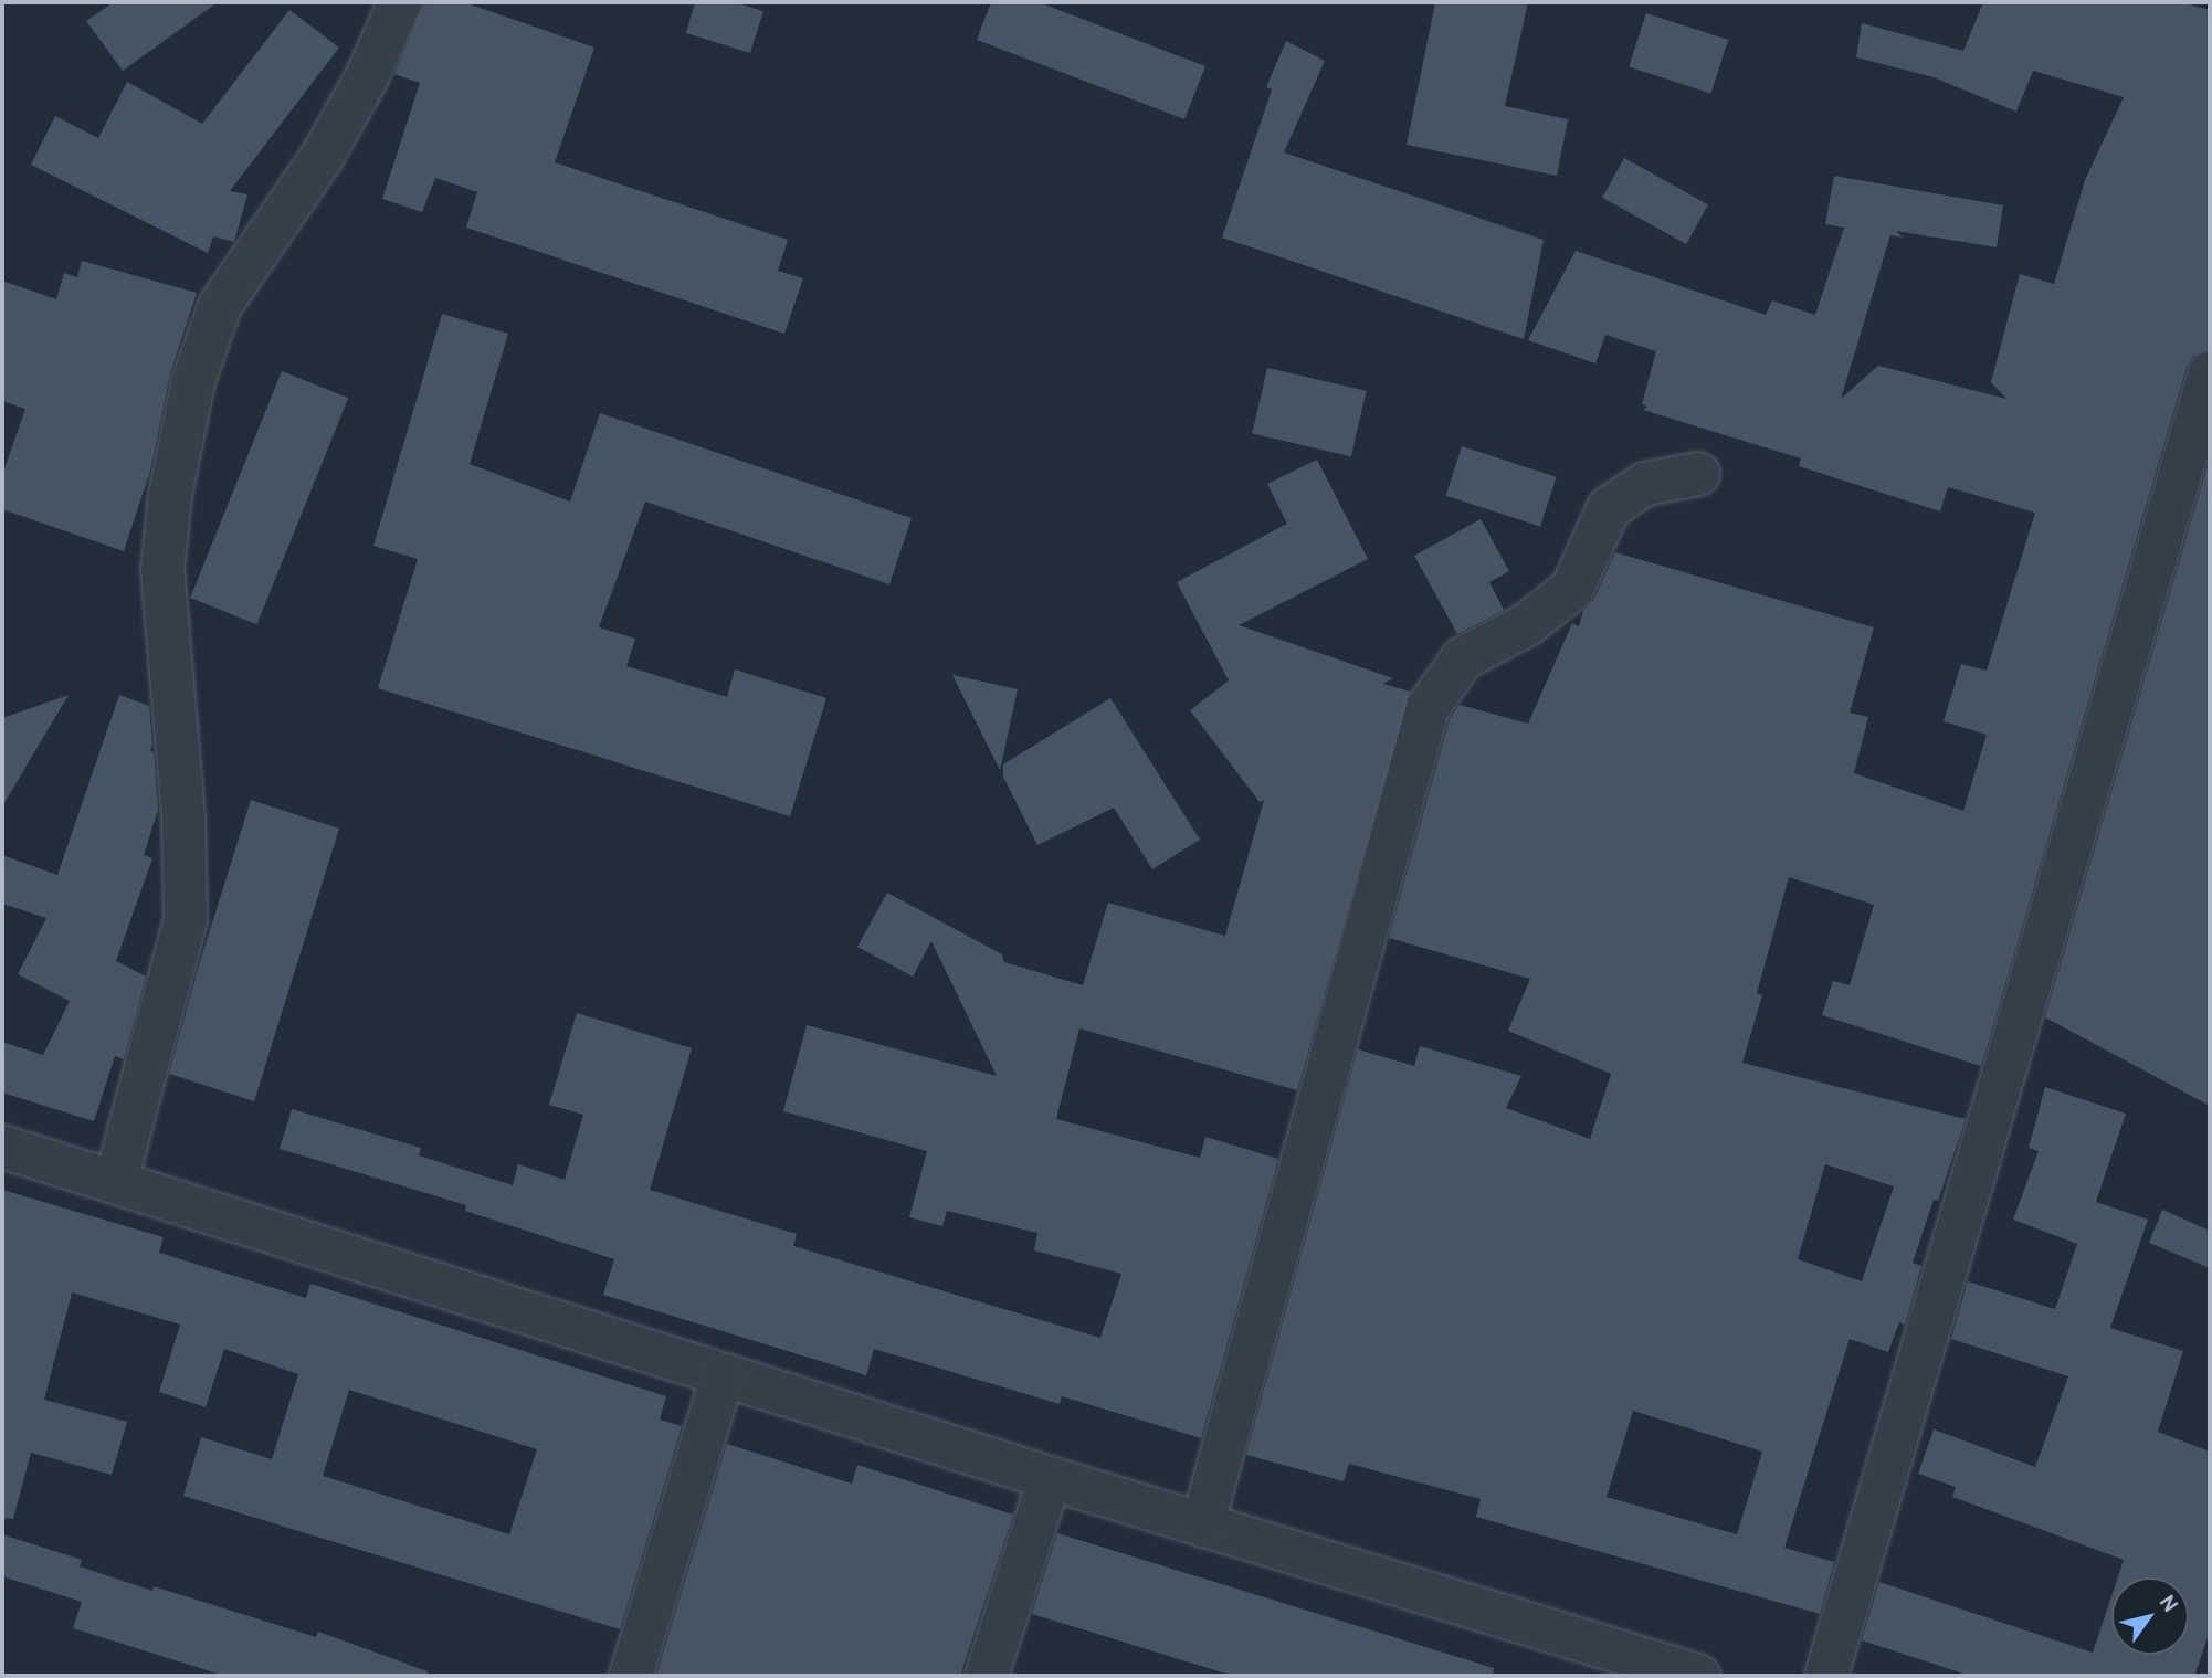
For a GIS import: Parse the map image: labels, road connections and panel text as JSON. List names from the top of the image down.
{
  "north": "top right"
}
